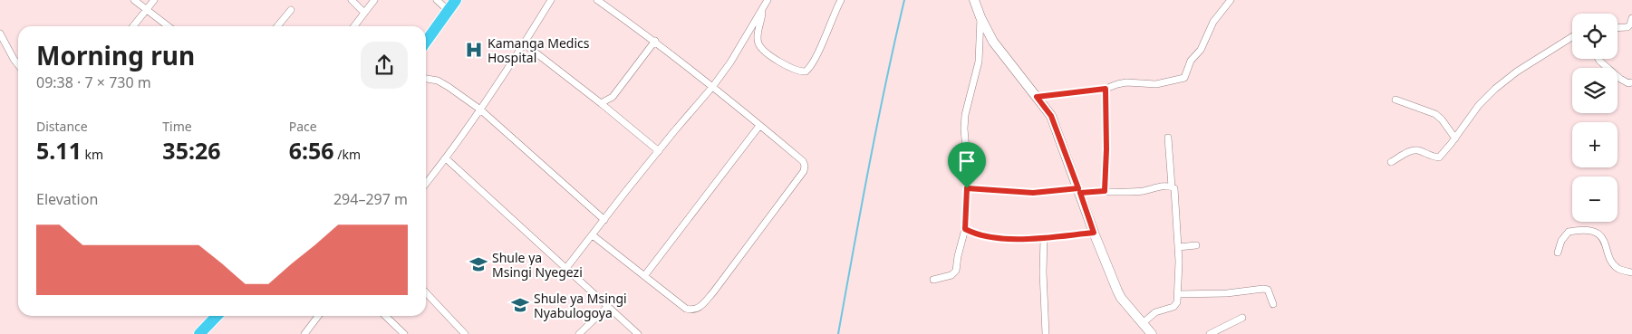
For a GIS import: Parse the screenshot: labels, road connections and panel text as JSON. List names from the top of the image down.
{
  "places": {
    "hospital": ["Kamanga Medics Hospital"],
    "school or university": ["Shule ya Msingi Nyegezi", "Shule ya Msingi Nyabulogoya"]
  },
  "page": {
    "map_buttons": ["+", "−"],
    "heading": ["Morning run", "09:38 · 7 × 730 m"],
    "stats": [
      ["Distance", "5.11 km"],
      ["Time", "35:26"],
      ["Pace", "6:56 /km"]
    ],
    "chart": ["Elevation", "294–297 m"]
  }
}
